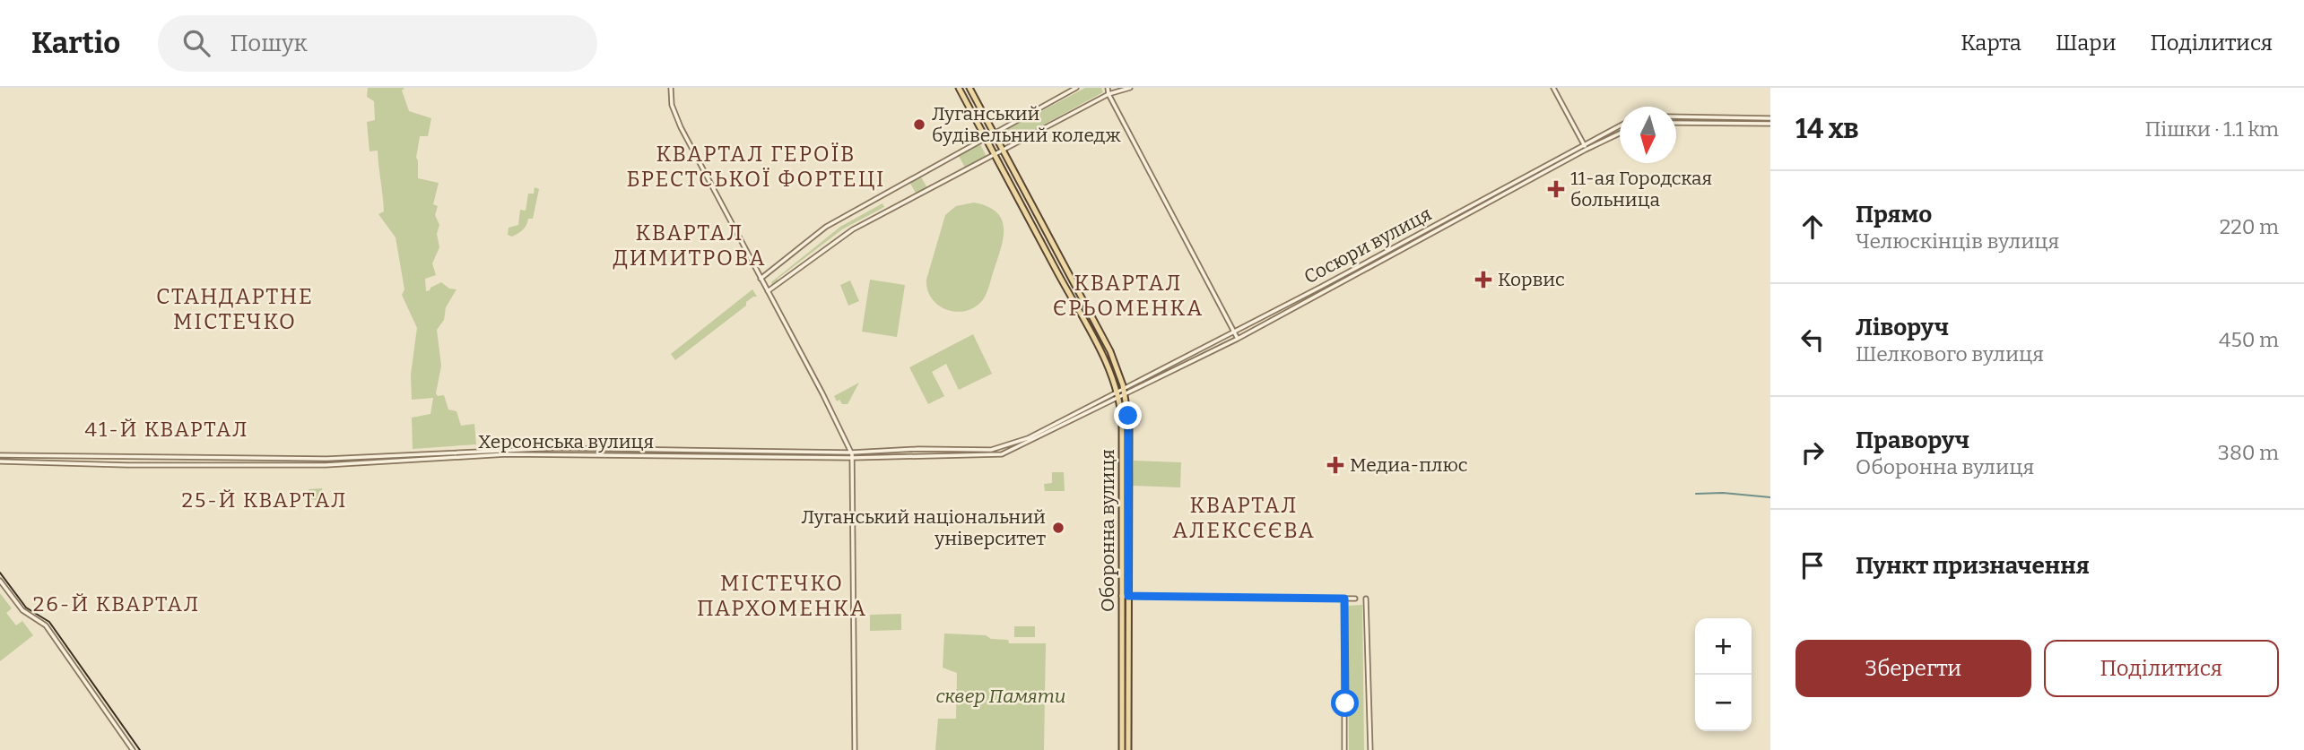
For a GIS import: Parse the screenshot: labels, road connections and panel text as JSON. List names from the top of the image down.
{
  "streets": {
    "main road": ["Оборонна вулиця"],
    "street": ["Сосюри вулиця", "Херсонська вулиця"]
  },
  "crossings": [
    ["Сосюри вулиця", "Херсонська вулиця"],
    ["Сосюри вулиця", "Оборонна вулиця"],
    ["Херсонська вулиця", "Оборонна вулиця"]
  ],
  "districts": [
    "КВАРТАЛ ГЕРОЇВ БРЕСТСЬКОЇ ФОРТЕЦІ",
    "КВАРТАЛ ДИМИТРОВА",
    "КВАРТАЛ ЄРЬОМЕНКА",
    "СТАНДАРТНЕ МІСТЕЧКО",
    "41-Й КВАРТАЛ",
    "25-Й КВАРТАЛ",
    "КВАРТАЛ АЛЕКСЄЄВА",
    "МІСТЕЧКО ПАРХОМЕНКА",
    "26-Й КВАРТАЛ"
  ],
  "parks": ["сквер Памяти"],
  "places": {
    "other": ["Луганський будівельний коледж", "Луганський національний університет"],
    "health": ["11-ая Городская больница", "Корвис", "Медиа-плюс"]
  },
  "north": "bottom",
  "page": {
    "header": "Kartio",
    "search": "Пошук",
    "nav": ["Карта", "Шари", "Поділитися"],
    "heading": ["14 хв", "Пішки · 1.1 km"],
    "list": [
      ["Прямо", "Челюскінців вулиця", "220 m"],
      ["Ліворуч", "Шелкового вулиця", "450 m"],
      ["Праворуч", "Оборонна вулиця", "380 m"],
      "Пункт призначення"
    ],
    "map_buttons": ["+", "−"],
    "buttons": ["Зберегти", "Поділитися"]
  }
}
